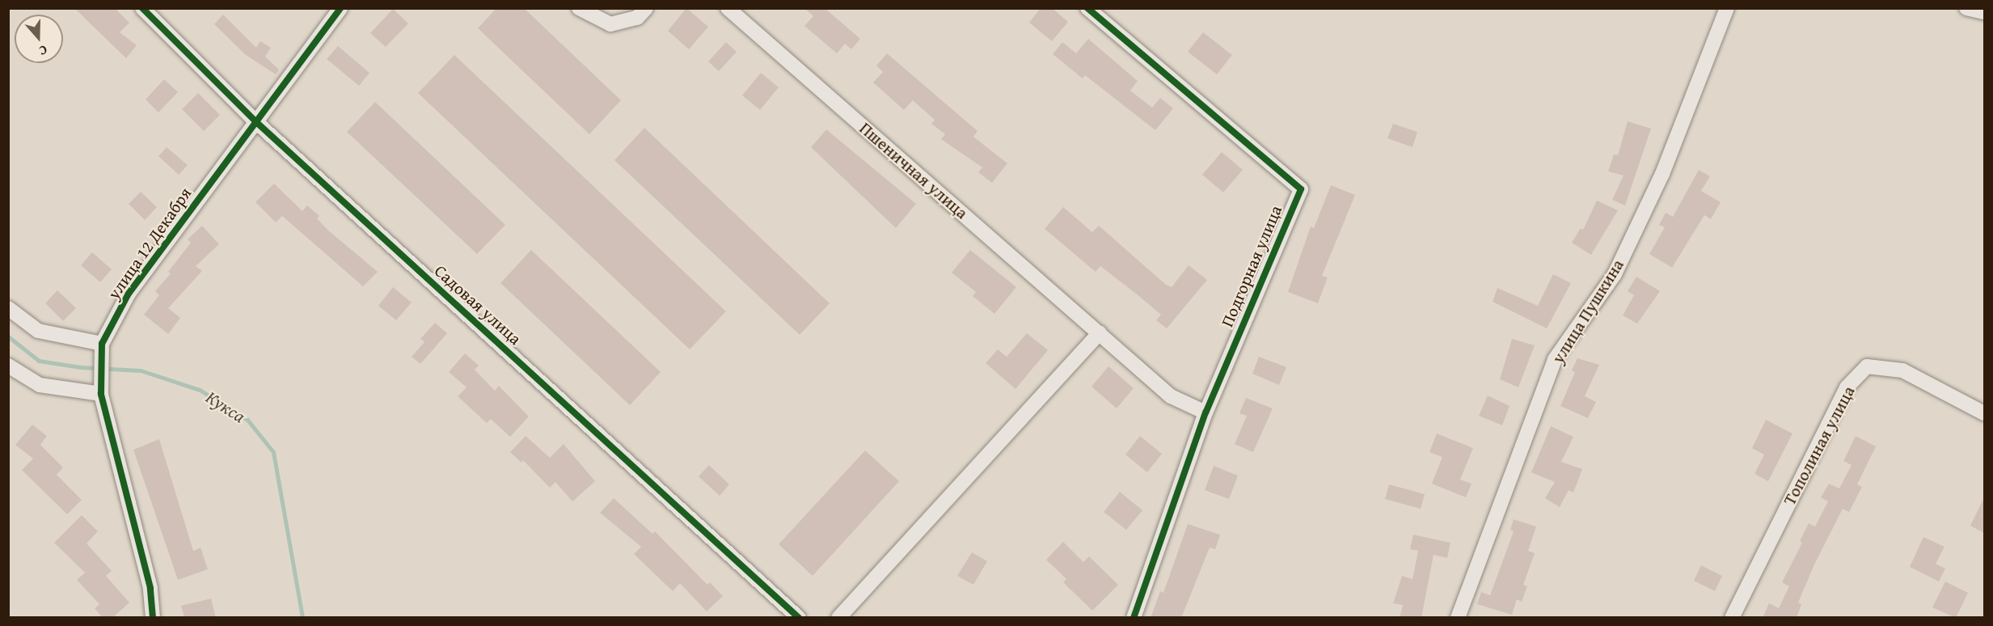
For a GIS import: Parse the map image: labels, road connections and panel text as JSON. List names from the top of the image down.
{
  "streets": {
    "street": [
      "Пшеничная улица",
      "улица 12 Декабря",
      "Подгорная улица",
      "Садовая улица",
      "улица Пушкина",
      "Тополиная улица"
    ]
  },
  "crossings": [
    ["Пшеничная улица", "Подгорная улица"],
    ["улица 12 Декабря", "Садовая улица"]
  ],
  "water": ["Кукса"],
  "north": "bottom"
}
